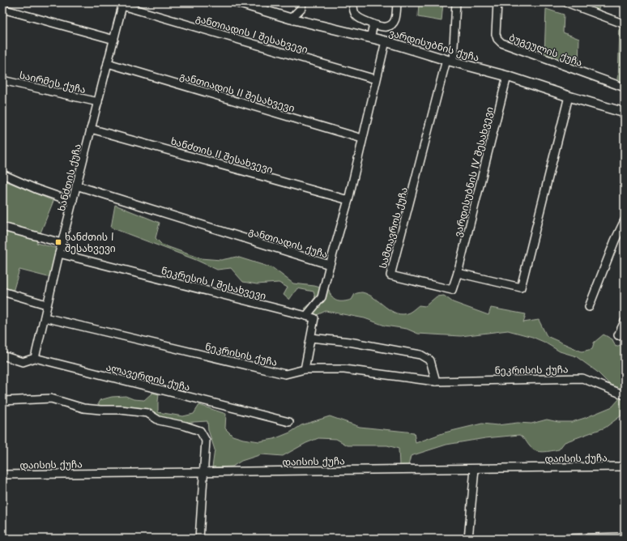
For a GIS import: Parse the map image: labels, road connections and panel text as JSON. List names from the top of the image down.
{
  "streets": {
    "street": [
      "განთიადის I შესახვევი",
      "ვარდისუბნის ქუჩა",
      "ბუგეულის ქუჩა",
      "საირმეს ქუჩა",
      "განთიადის II შესახვევი",
      "ხანძთის II შესახვევი",
      "ვარდისუბნის IV შესახვევი",
      "ხანძთის ქუჩა",
      "სამთავროს ქუჩა",
      "განთიადის ქუჩა",
      "ნეკრესის I შესახვევი",
      "ნეკრისის ქუჩა",
      "ალავერდის ქუჩა",
      "დაისის ქუჩა"
    ]
  },
  "crossings": [
    ["განთიადის I შესახვევი", "ხანძთის ქუჩა"],
    ["განთიადის I შესახვევი", "განთიადის ქუჩა"],
    ["ვარდისუბნის ქუჩა", "ვარდისუბნის IV შესახვევი"],
    ["ვარდისუბნის ქუჩა", "სამთავროს ქუჩა"],
    ["ვარდისუბნის ქუჩა", "განთიადის ქუჩა"],
    ["საირმეს ქუჩა", "ხანძთის ქუჩა"],
    ["განთიადის II შესახვევი", "ხანძთის ქუჩა"],
    ["განთიადის II შესახვევი", "განთიადის ქუჩა"],
    ["ხანძთის II შესახვევი", "ხანძთის ქუჩა"],
    ["ხანძთის II შესახვევი", "განთიადის ქუჩა"],
    ["ვარდისუბნის IV შესახვევი", "სამთავროს ქუჩა"],
    ["ხანძთის ქუჩა", "განთიადის ქუჩა"],
    ["ხანძთის ქუჩა", "ნეკრესის I შესახვევი"],
    ["ხანძთის ქუჩა", "ნეკრისის ქუჩა"],
    ["ხანძთის ქუჩა", "ალავერდის ქუჩა"]
  ],
  "places": {
    "transit": ["ხანძთის I შესახვევი"]
  }
}
